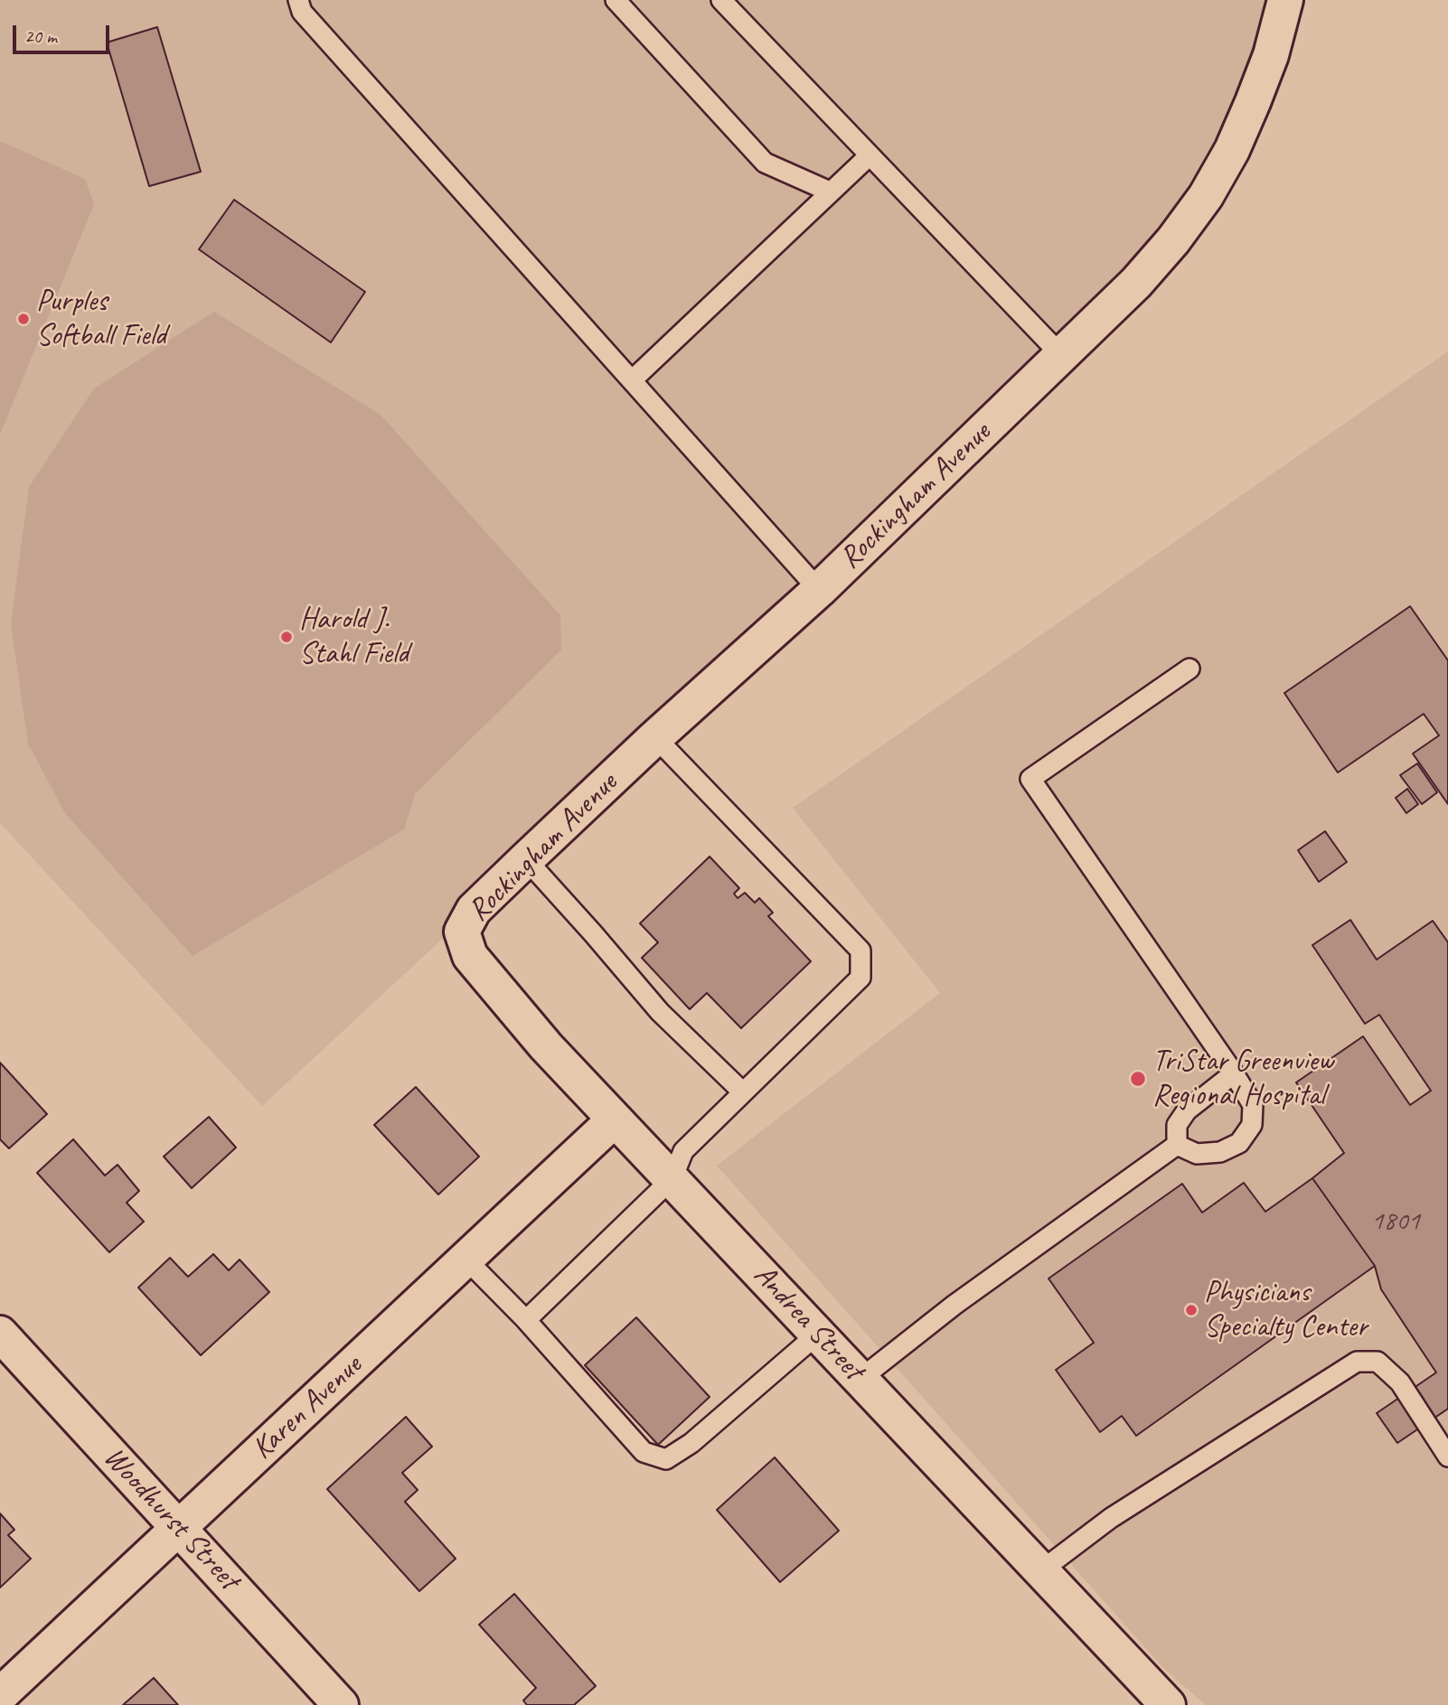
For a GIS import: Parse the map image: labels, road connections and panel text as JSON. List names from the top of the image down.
{
  "streets": {
    "street": [
      "Rockingham Avenue",
      "Andrea Street",
      "Karen Avenue",
      "Woodhurst Street"
    ]
  },
  "crossings": [
    ["Rockingham Avenue", "Andrea Street"],
    ["Andrea Street", "Karen Avenue"],
    ["Karen Avenue", "Woodhurst Street"]
  ],
  "places": [
    "Purples Softball Field",
    "Harold J. Stahl Field",
    "TriStar Greenview Regional Hospital",
    "Physicians Specialty Center"
  ],
  "house_numbers": ["1801"],
  "scale_bar": "20 m"
}
